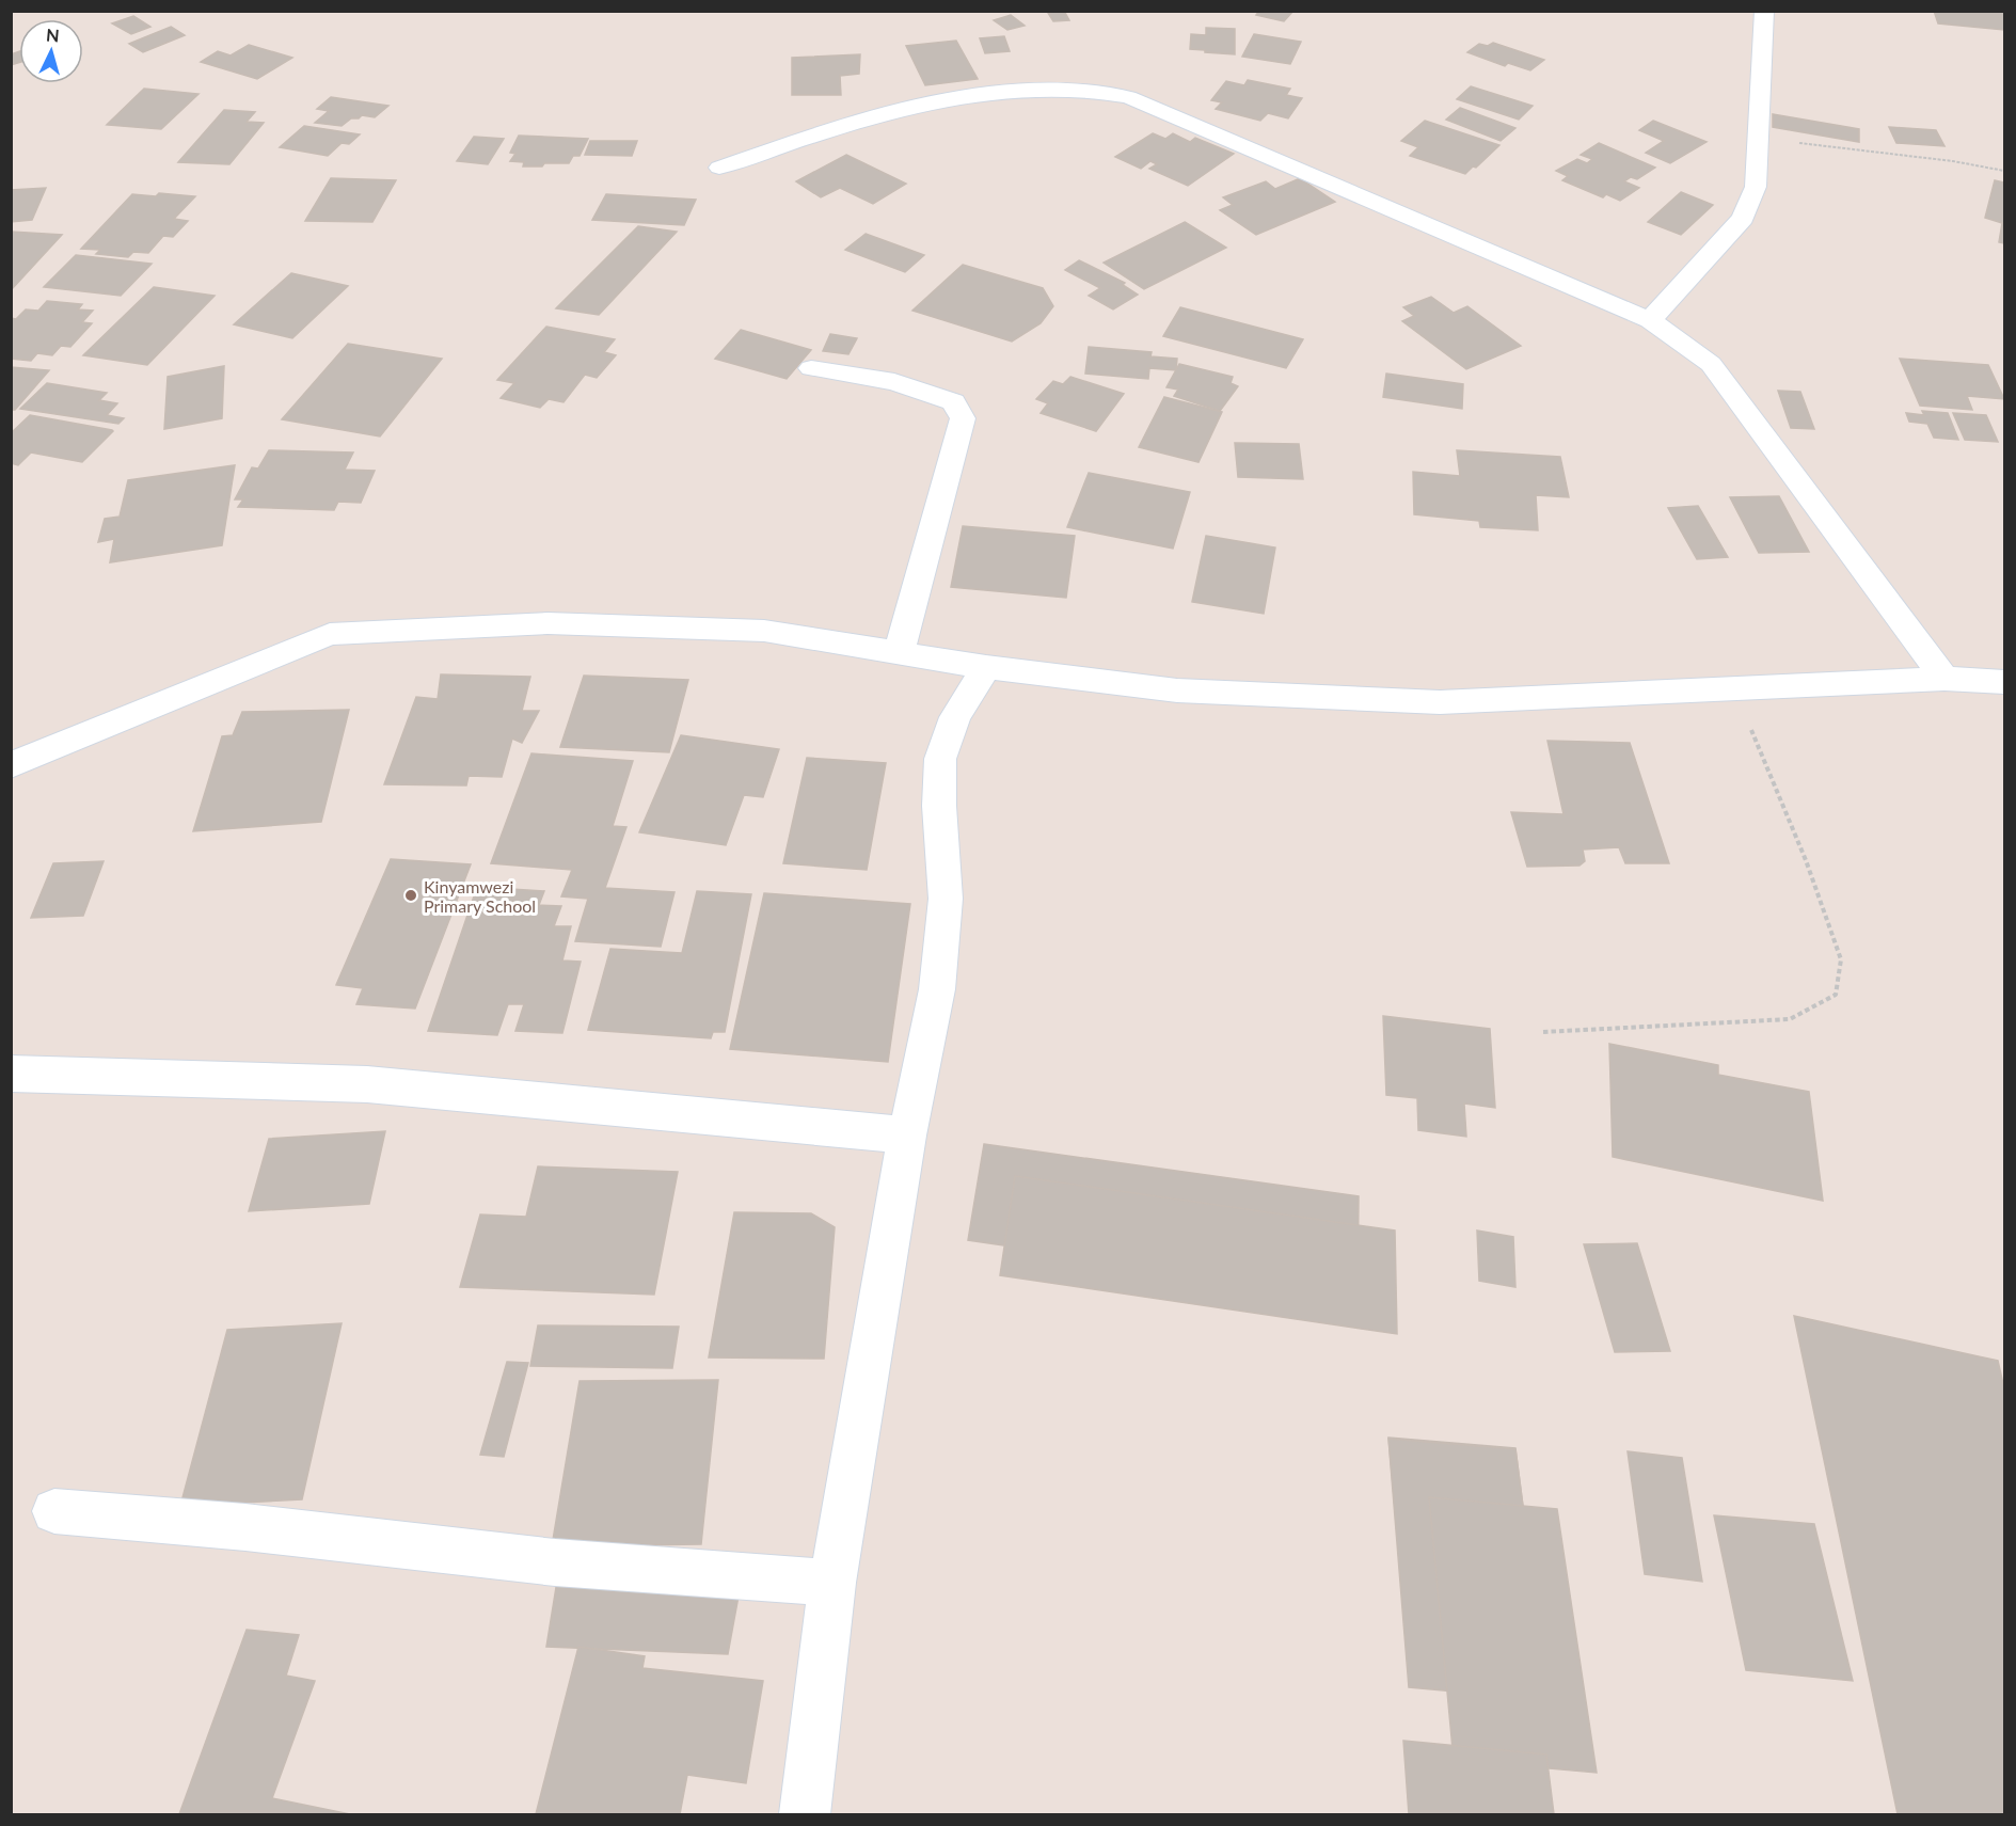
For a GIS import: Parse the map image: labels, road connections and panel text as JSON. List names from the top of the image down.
{
  "places": ["Kinyamwezi Primary School"],
  "north": "top"
}
